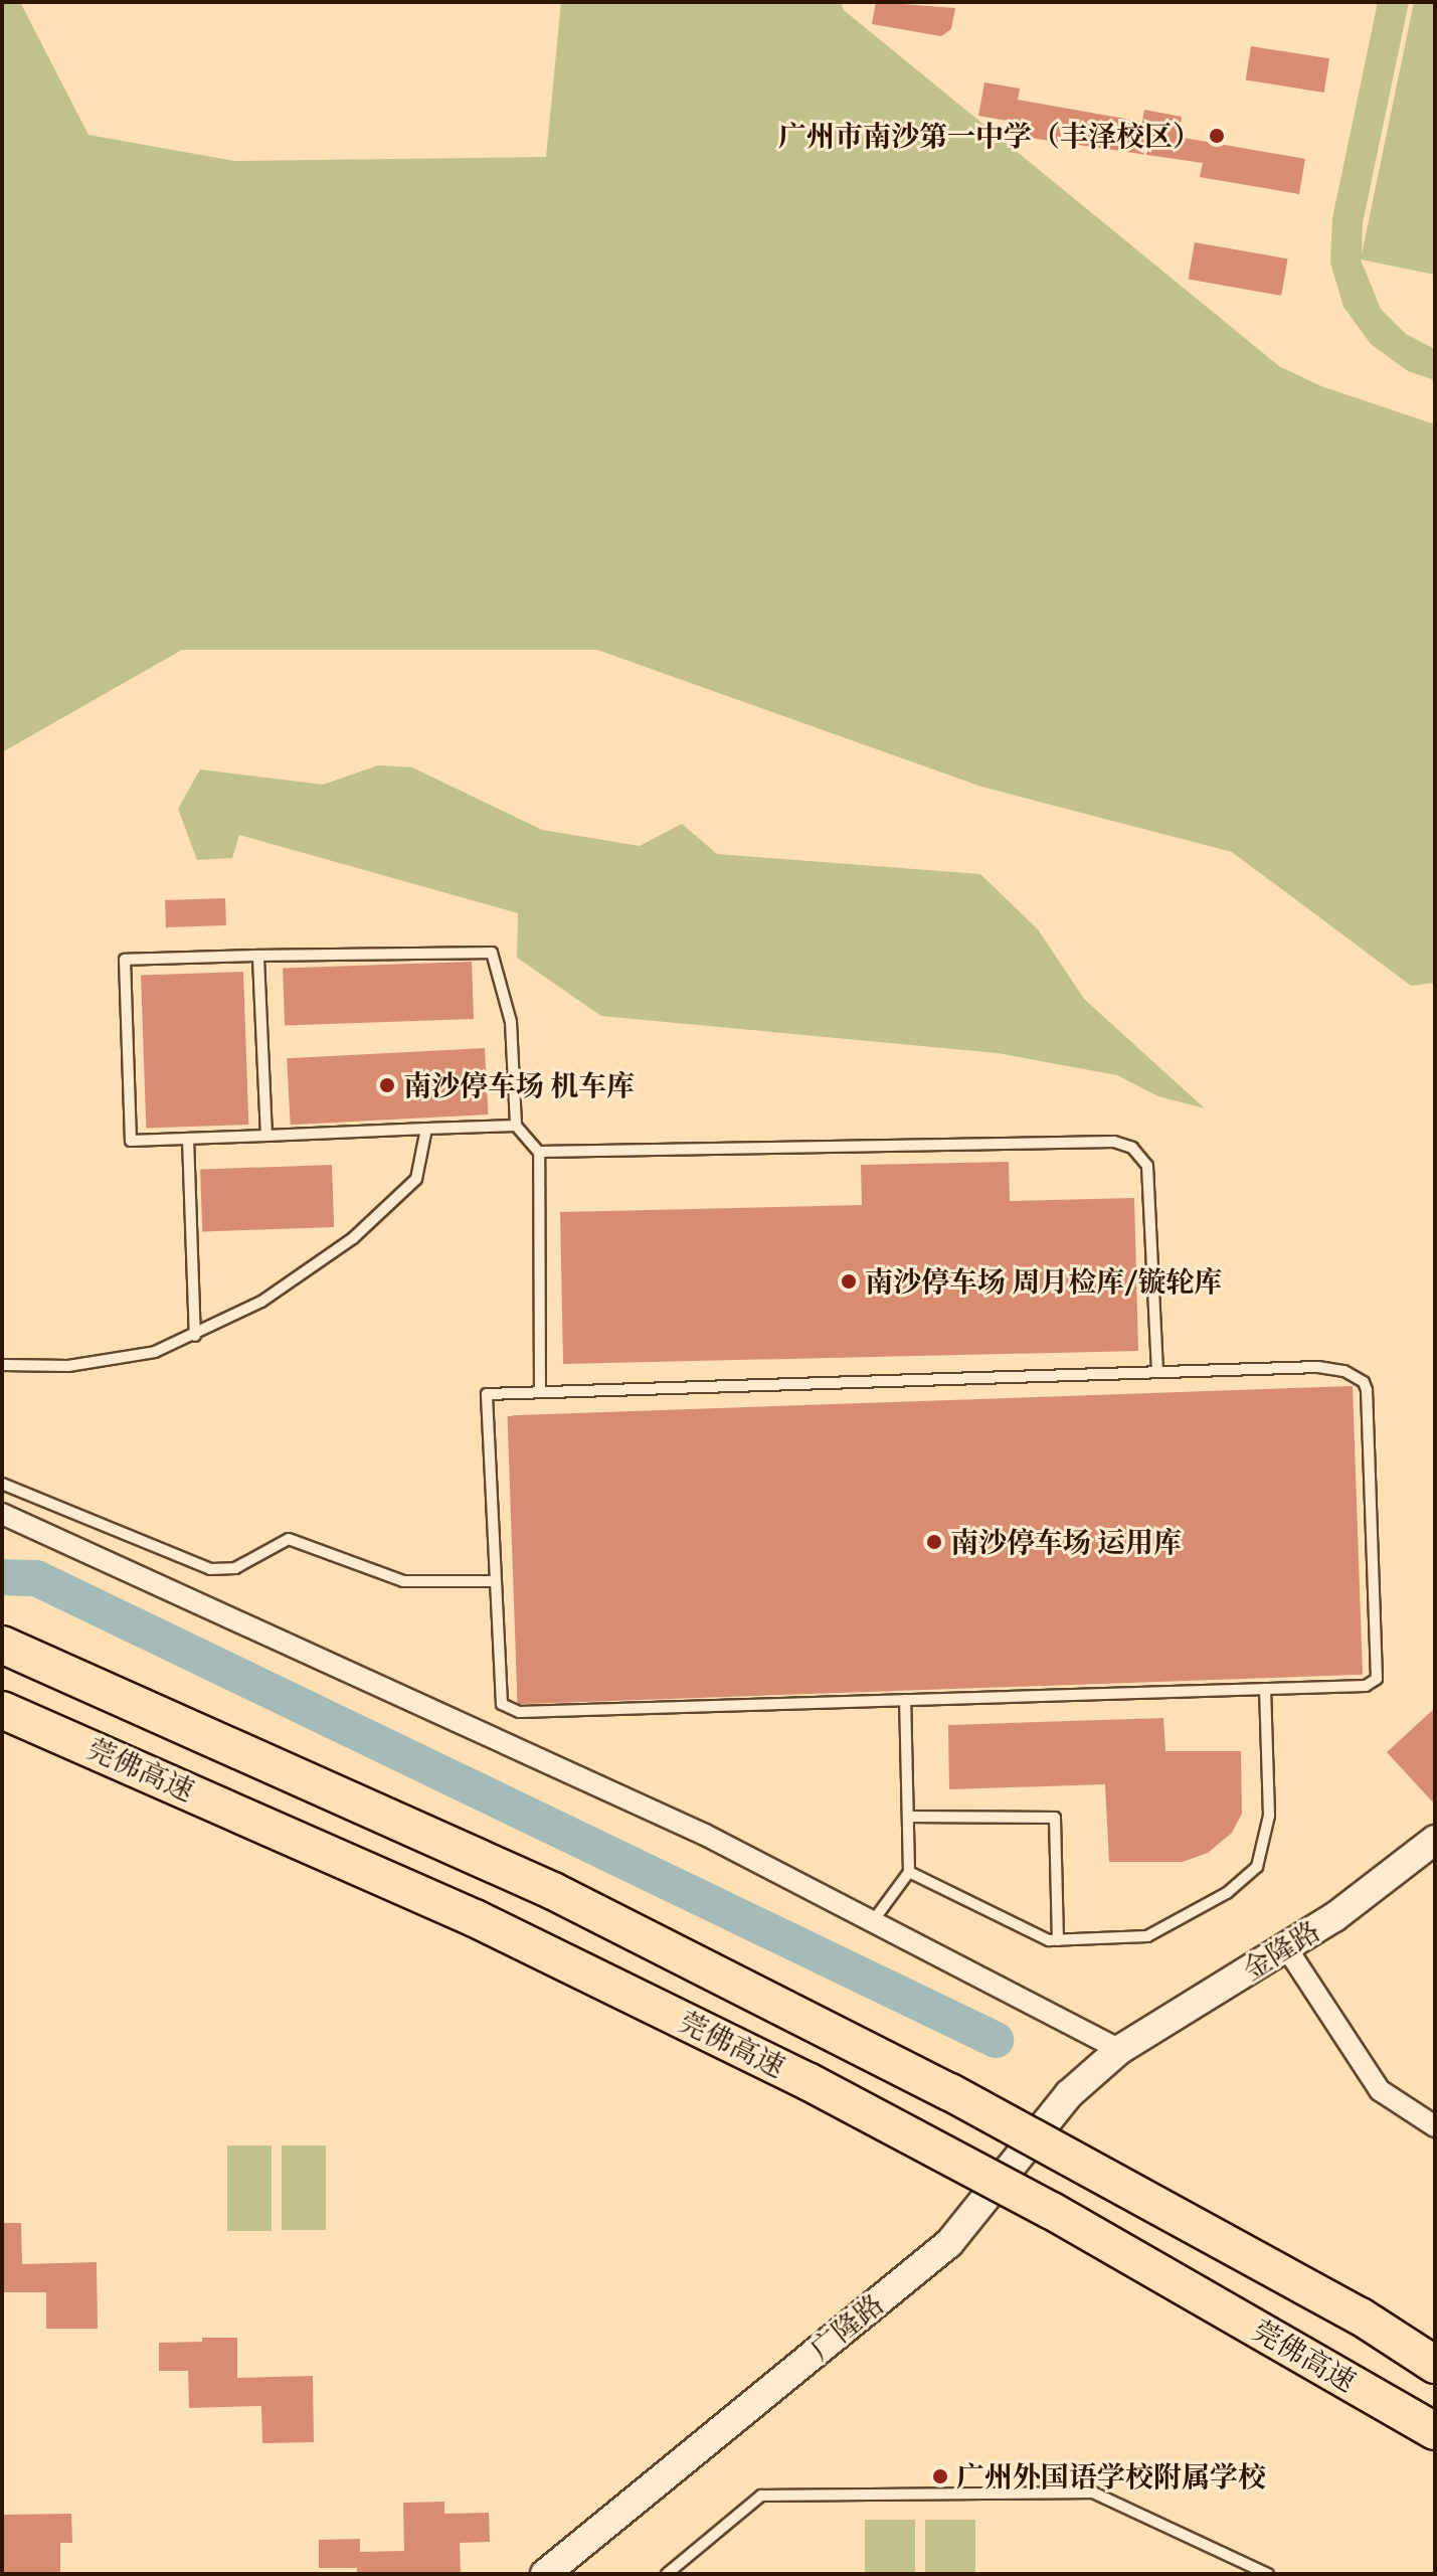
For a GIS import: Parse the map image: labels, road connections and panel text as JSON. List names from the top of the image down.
{
  "streets": {
    "highway": ["莞佛高速"],
    "main road": ["金隆路", "广隆路"]
  },
  "crossings": [
    ["金隆路", "广隆路"]
  ],
  "places": [
    "广州市南沙第一中学（丰泽校区）",
    "南沙停车场 机车库",
    "南沙停车场 周月检库/镟轮库",
    "南沙停车场 运用库",
    "广州外国语学校附属学校"
  ]
}
